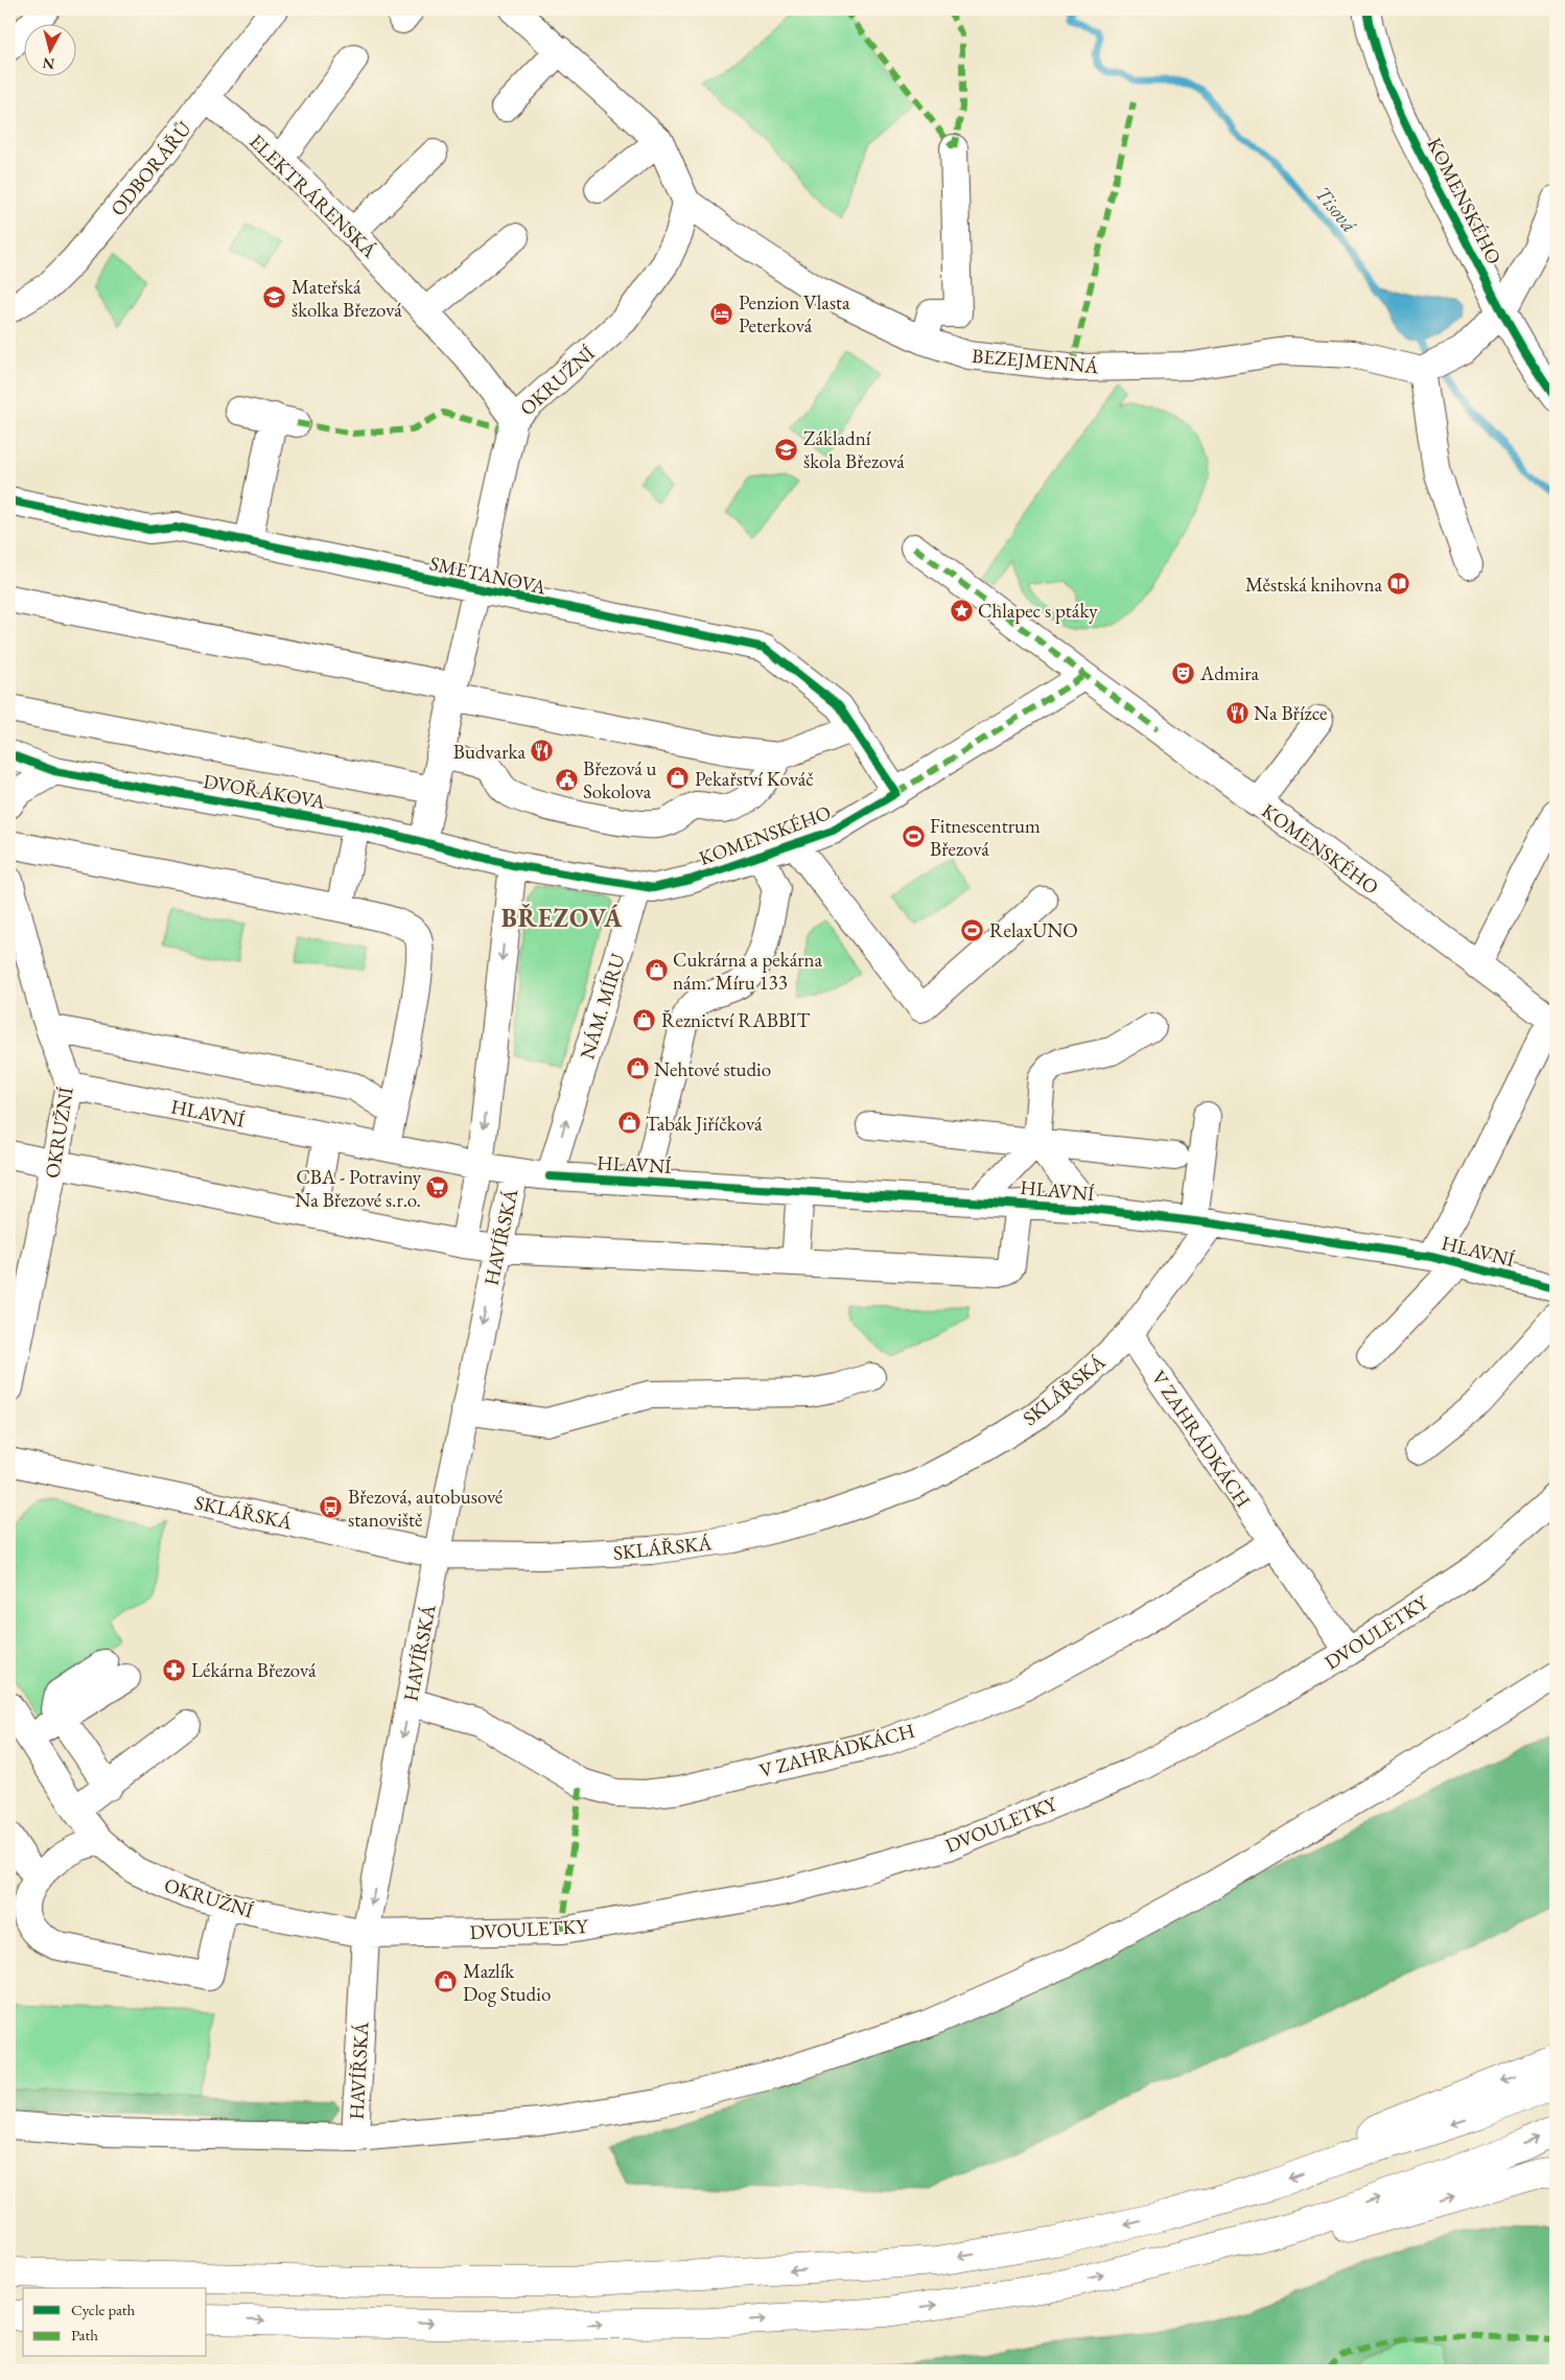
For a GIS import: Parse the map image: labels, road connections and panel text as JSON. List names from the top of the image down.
{
  "streets": {
    "street": [
      "ODBORÁŘŮ",
      "ELEKTRÁRENSKÁ",
      "KOMENSKÉHO",
      "BEZEJMENNÁ",
      "OKRUŽNÍ",
      "SMETANOVA",
      "DVOŘÁKOVA",
      "NÁM. MÍRU",
      "HLAVNÍ",
      "HAVÍŘSKÁ",
      "SKLÁŘSKÁ",
      "V ZAHRÁDKÁCH",
      "DVOULETKY"
    ]
  },
  "crossings": [
    ["ODBORÁŘŮ", "ELEKTRÁRENSKÁ"],
    ["ELEKTRÁRENSKÁ", "OKRUŽNÍ"],
    ["KOMENSKÉHO", "SMETANOVA"],
    ["KOMENSKÉHO", "NÁM. MÍRU"],
    ["BEZEJMENNÁ", "OKRUŽNÍ"],
    ["OKRUŽNÍ", "SMETANOVA"],
    ["OKRUŽNÍ", "DVOŘÁKOVA"],
    ["OKRUŽNÍ", "HLAVNÍ"],
    ["OKRUŽNÍ", "HAVÍŘSKÁ"],
    ["OKRUŽNÍ", "DVOULETKY"],
    ["NÁM. MÍRU", "HLAVNÍ"],
    ["HLAVNÍ", "HAVÍŘSKÁ"],
    ["HLAVNÍ", "SKLÁŘSKÁ"],
    ["HAVÍŘSKÁ", "SKLÁŘSKÁ"],
    ["HAVÍŘSKÁ", "V ZAHRÁDKÁCH"],
    ["HAVÍŘSKÁ", "DVOULETKY"],
    ["SKLÁŘSKÁ", "V ZAHRÁDKÁCH"],
    ["V ZAHRÁDKÁCH", "DVOULETKY"]
  ],
  "one_way": ["HAVÍŘSKÁ"],
  "districts": ["BŘEZOVÁ"],
  "water": ["Tisová"],
  "places": {
    "school or university": ["Mateřská školka Březová", "Základní škola Březová"],
    "hotel": ["Penzion Vlasta Peterková"],
    "library": ["Městská knihovna"],
    "place": ["Chlapec s ptáky"],
    "theatre": ["Admira"],
    "restaurant": ["Na Břízce", "Budvarka"],
    "shop": [
      "Pekařství Kováč",
      "Cukrárna a pekárna nám. Míru 133",
      "Řeznictví RABBIT",
      "Nehtové studio",
      "Tabák Jiříčková",
      "Mazlík Dog Studio"
    ],
    "public building": ["Březová u Sokolova"],
    "sports": ["Fitnescentrum Březová", "RelaxUNO"],
    "supermarket": ["CBA - Potraviny Na Březové s.r.o."],
    "bus stop": ["Březová, autobusové stanoviště"],
    "pharmacy": ["Lékárna Březová"]
  },
  "legend": ["Cycle path", "Path"],
  "north": "bottom"
}
